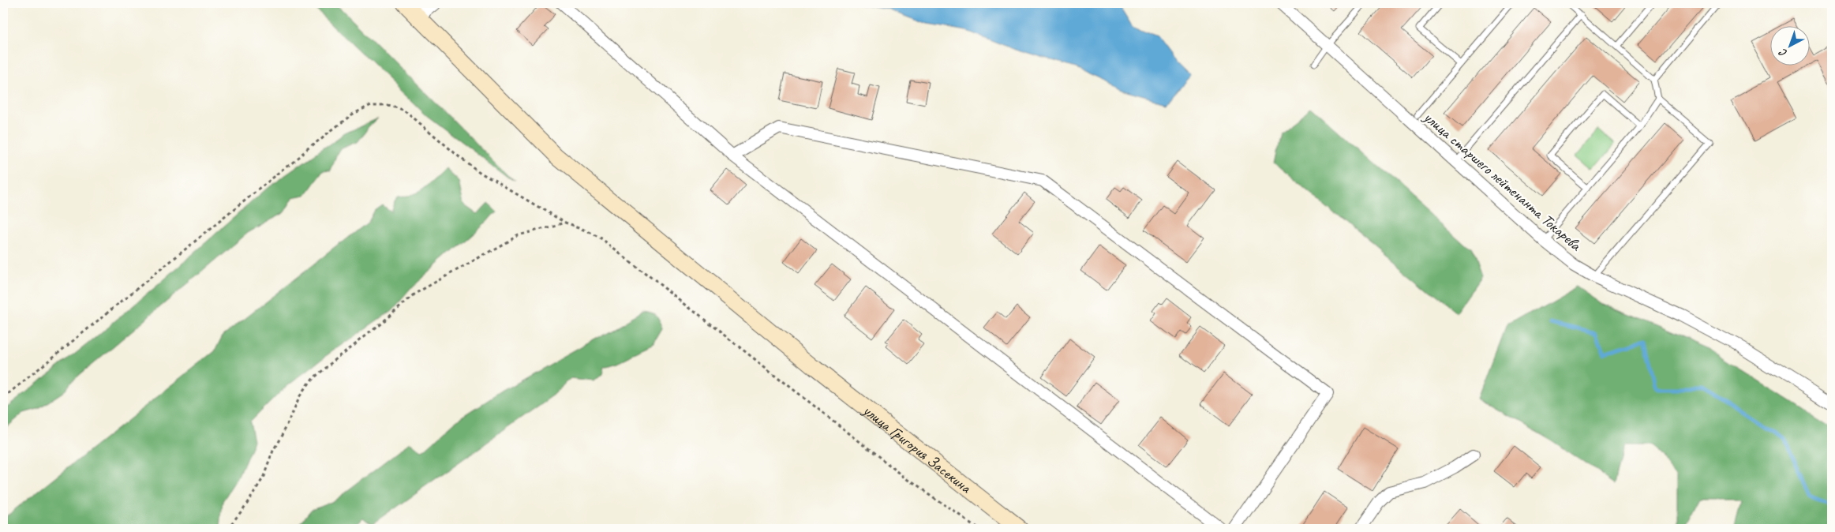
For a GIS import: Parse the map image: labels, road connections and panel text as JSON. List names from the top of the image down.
{
  "streets": {
    "main road": ["улица Григория Засекина"],
    "street": ["улица старшего лейтенанта Токарева"]
  },
  "north": "bottom left"
}
